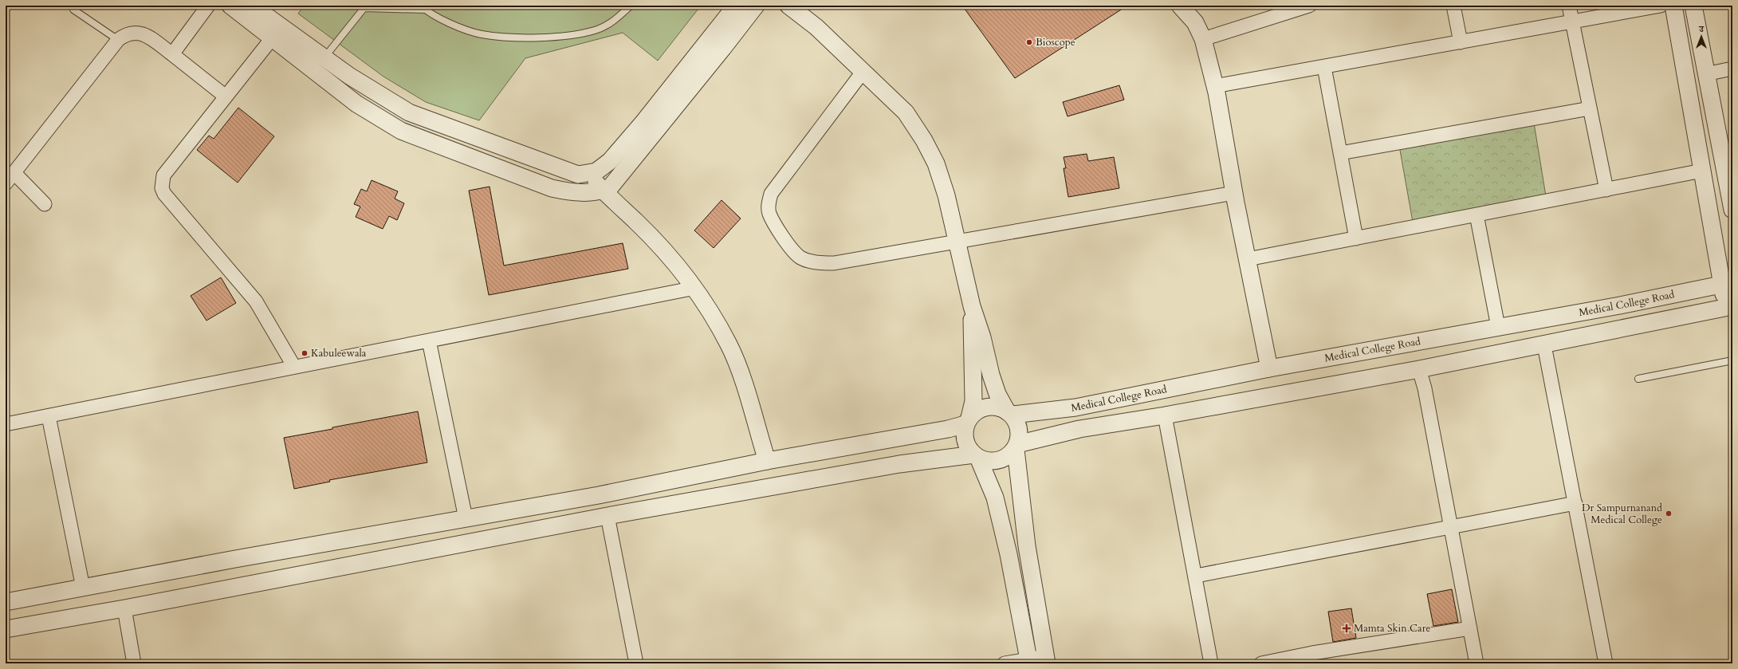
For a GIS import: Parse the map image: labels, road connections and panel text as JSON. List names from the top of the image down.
{
  "streets": {
    "street": ["Medical College Road"]
  },
  "places": {
    "other": ["Bioscope", "Kabuleewala", "Dr Sampurnanand Medical College"],
    "health": ["Mamta Skin Care"]
  },
  "north": "top"
}
